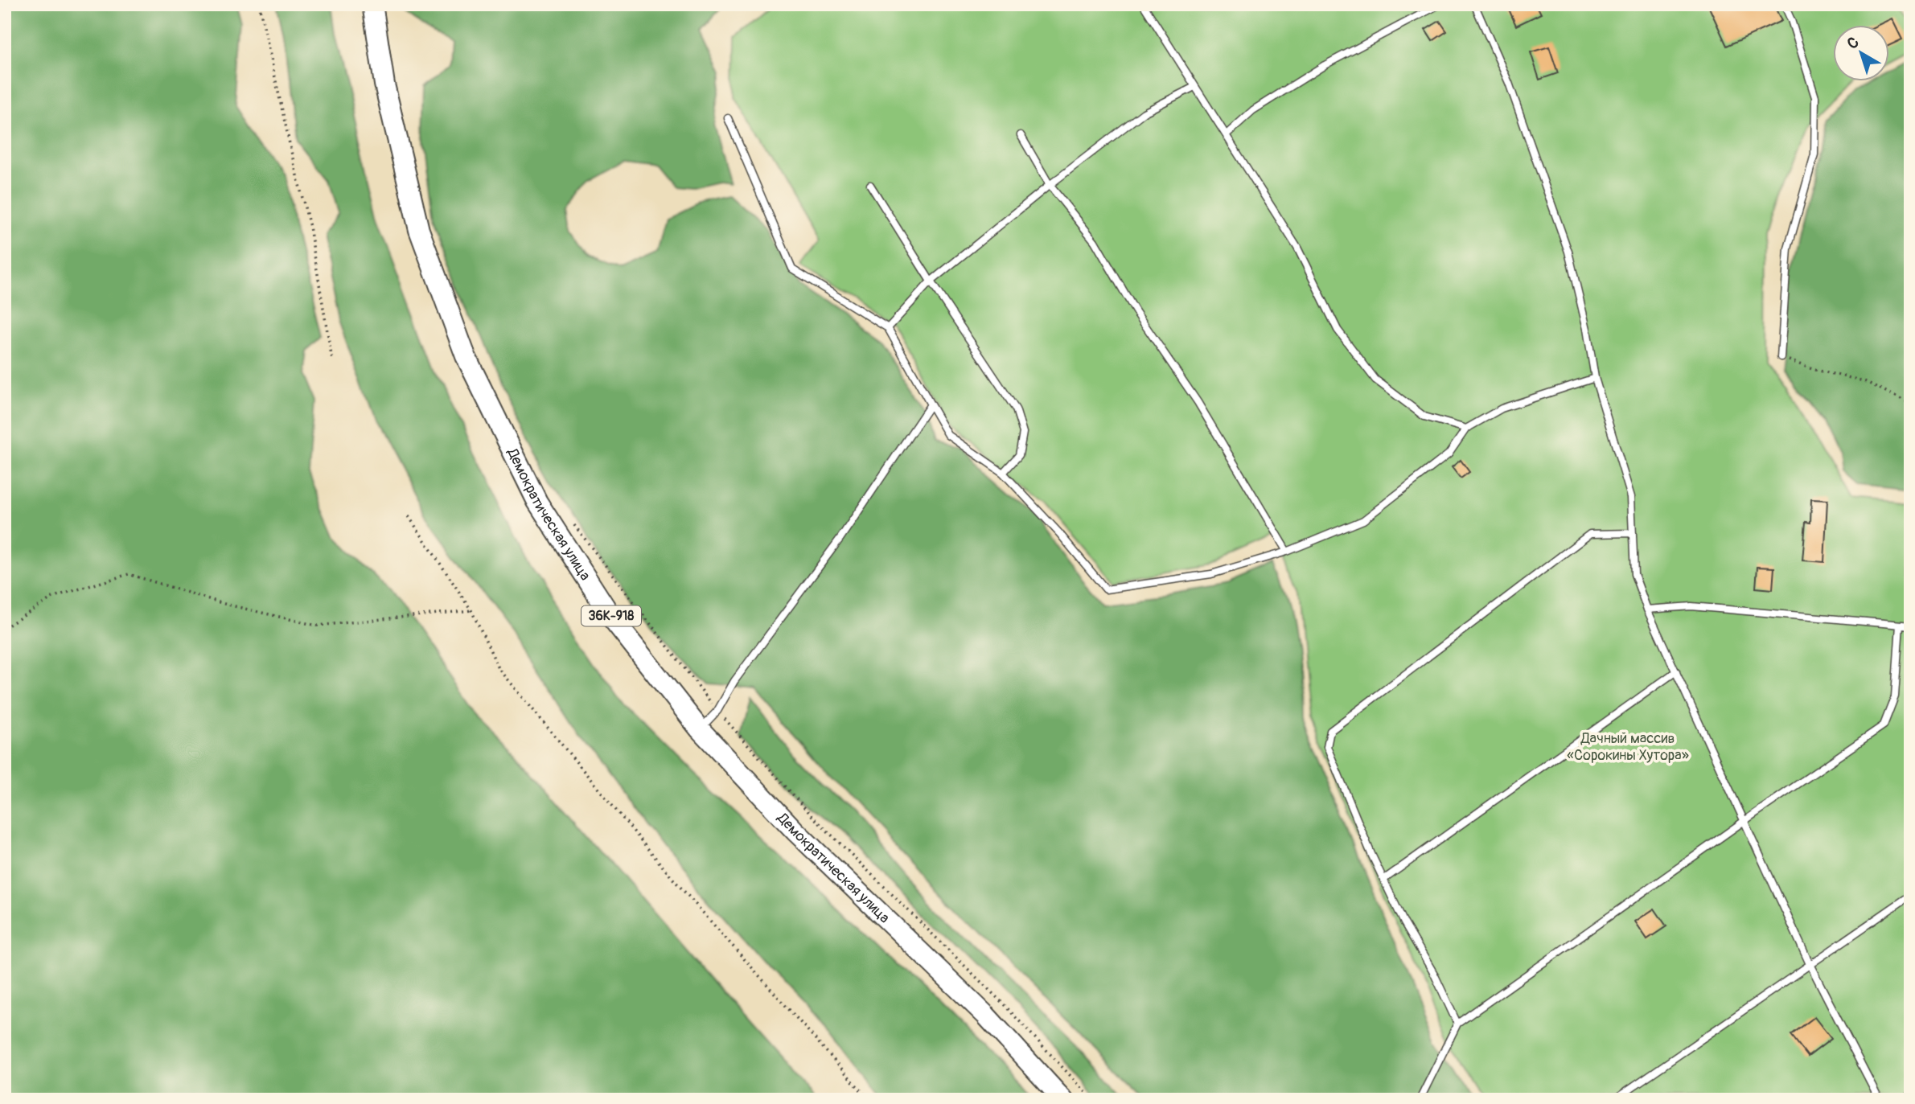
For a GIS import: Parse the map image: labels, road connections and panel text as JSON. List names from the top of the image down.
{
  "streets": {
    "main road": ["Демократическая улица", "36К-918"]
  },
  "parks": ["Дачный массив «Сорокины Хутора»"],
  "north": "top left"
}
